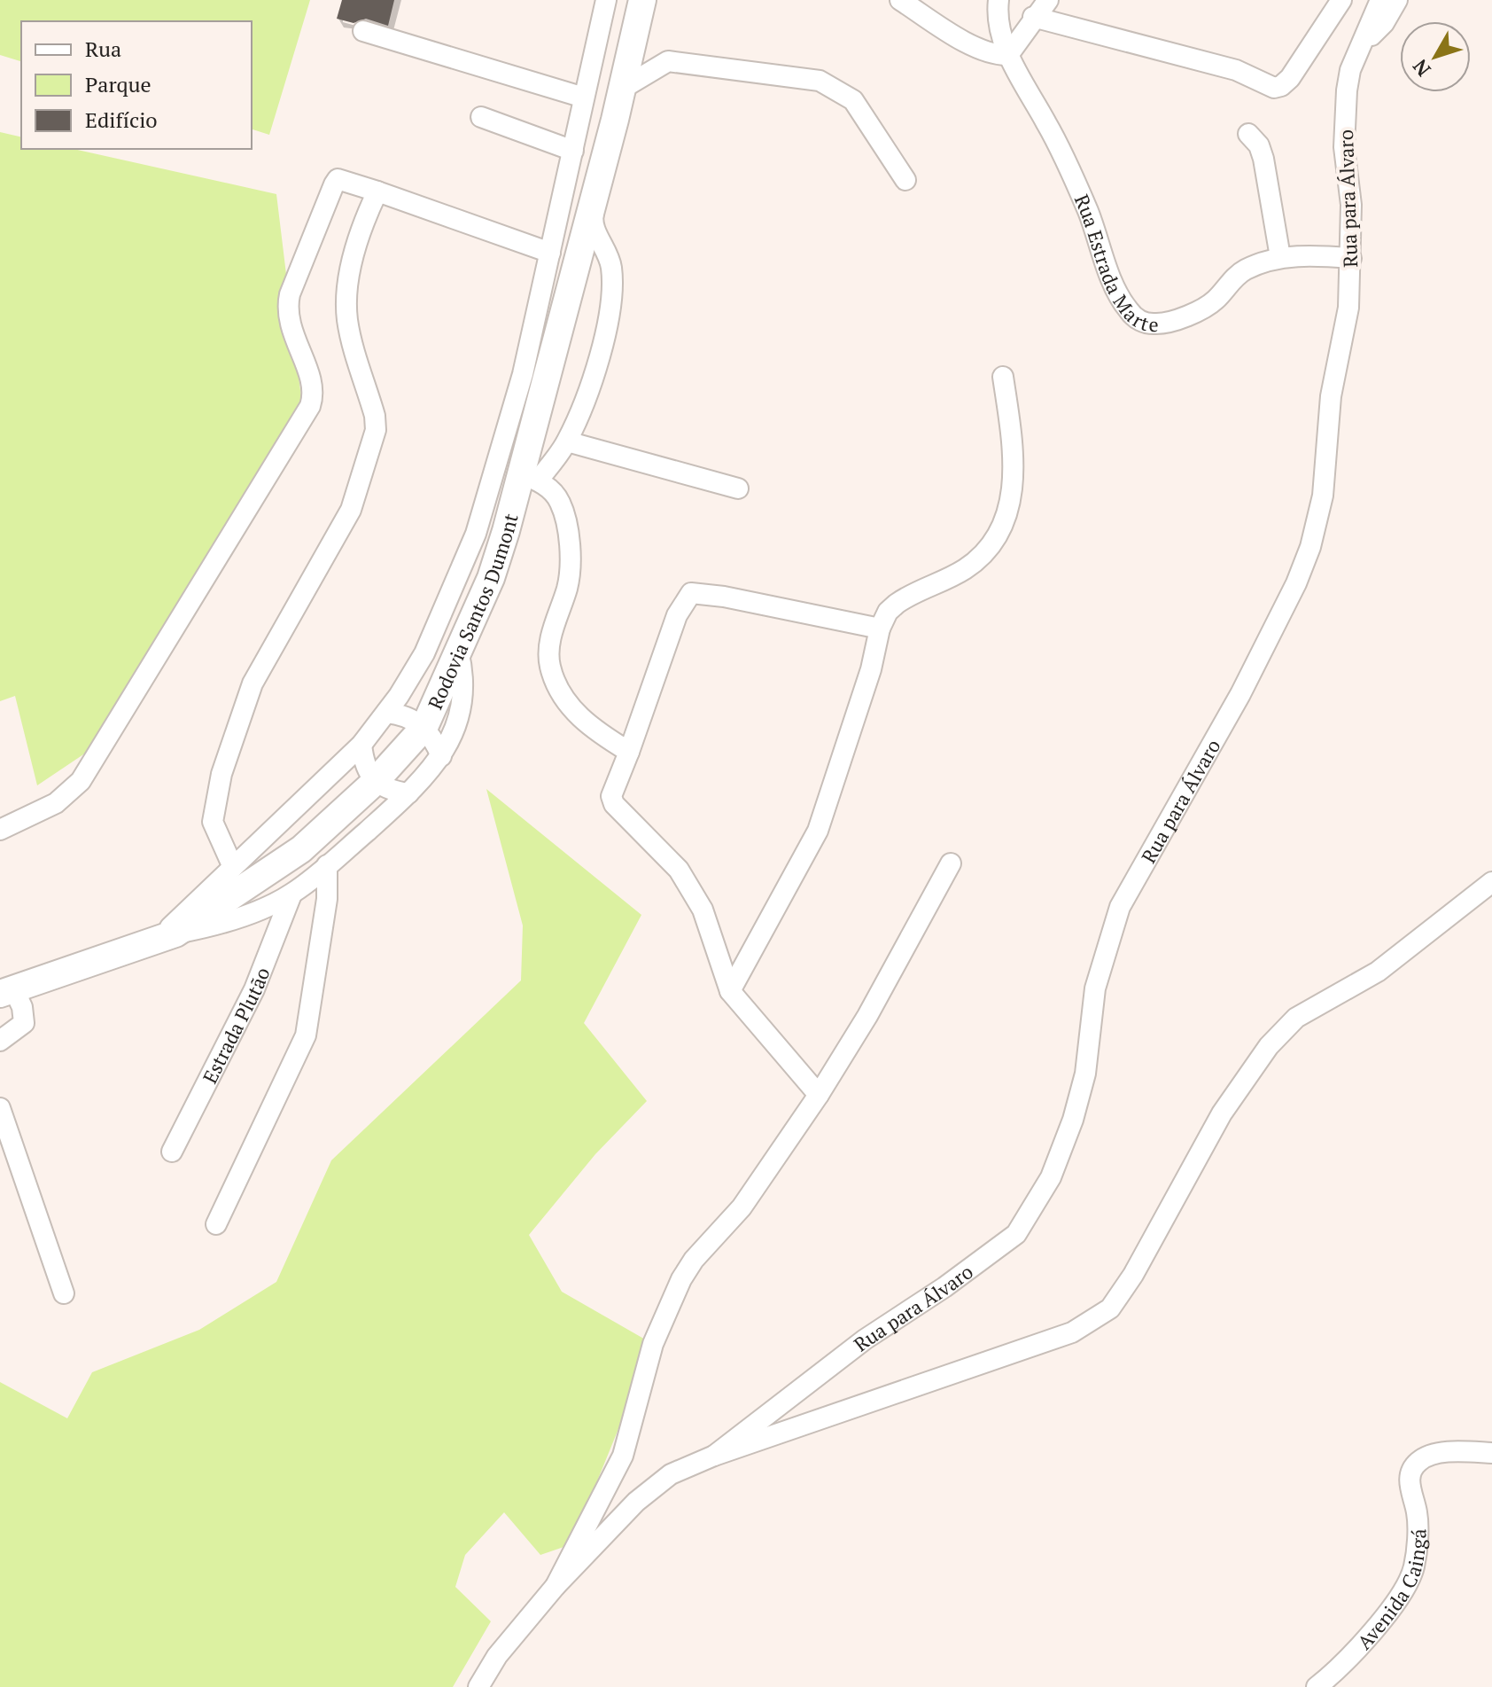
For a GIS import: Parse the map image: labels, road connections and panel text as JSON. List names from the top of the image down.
{
  "streets": {
    "highway": ["Rodovia Santos Dumont"],
    "street": [
      "Rua para Álvaro",
      "Rua Estrada Marte",
      "Estrada Plutão",
      "Avenida Caingá"
    ]
  },
  "crossings": [
    ["Rua para Álvaro", "Rua Estrada Marte"]
  ],
  "legend": ["Rua", "Parque", "Edifício"],
  "north": "bottom left"
}
